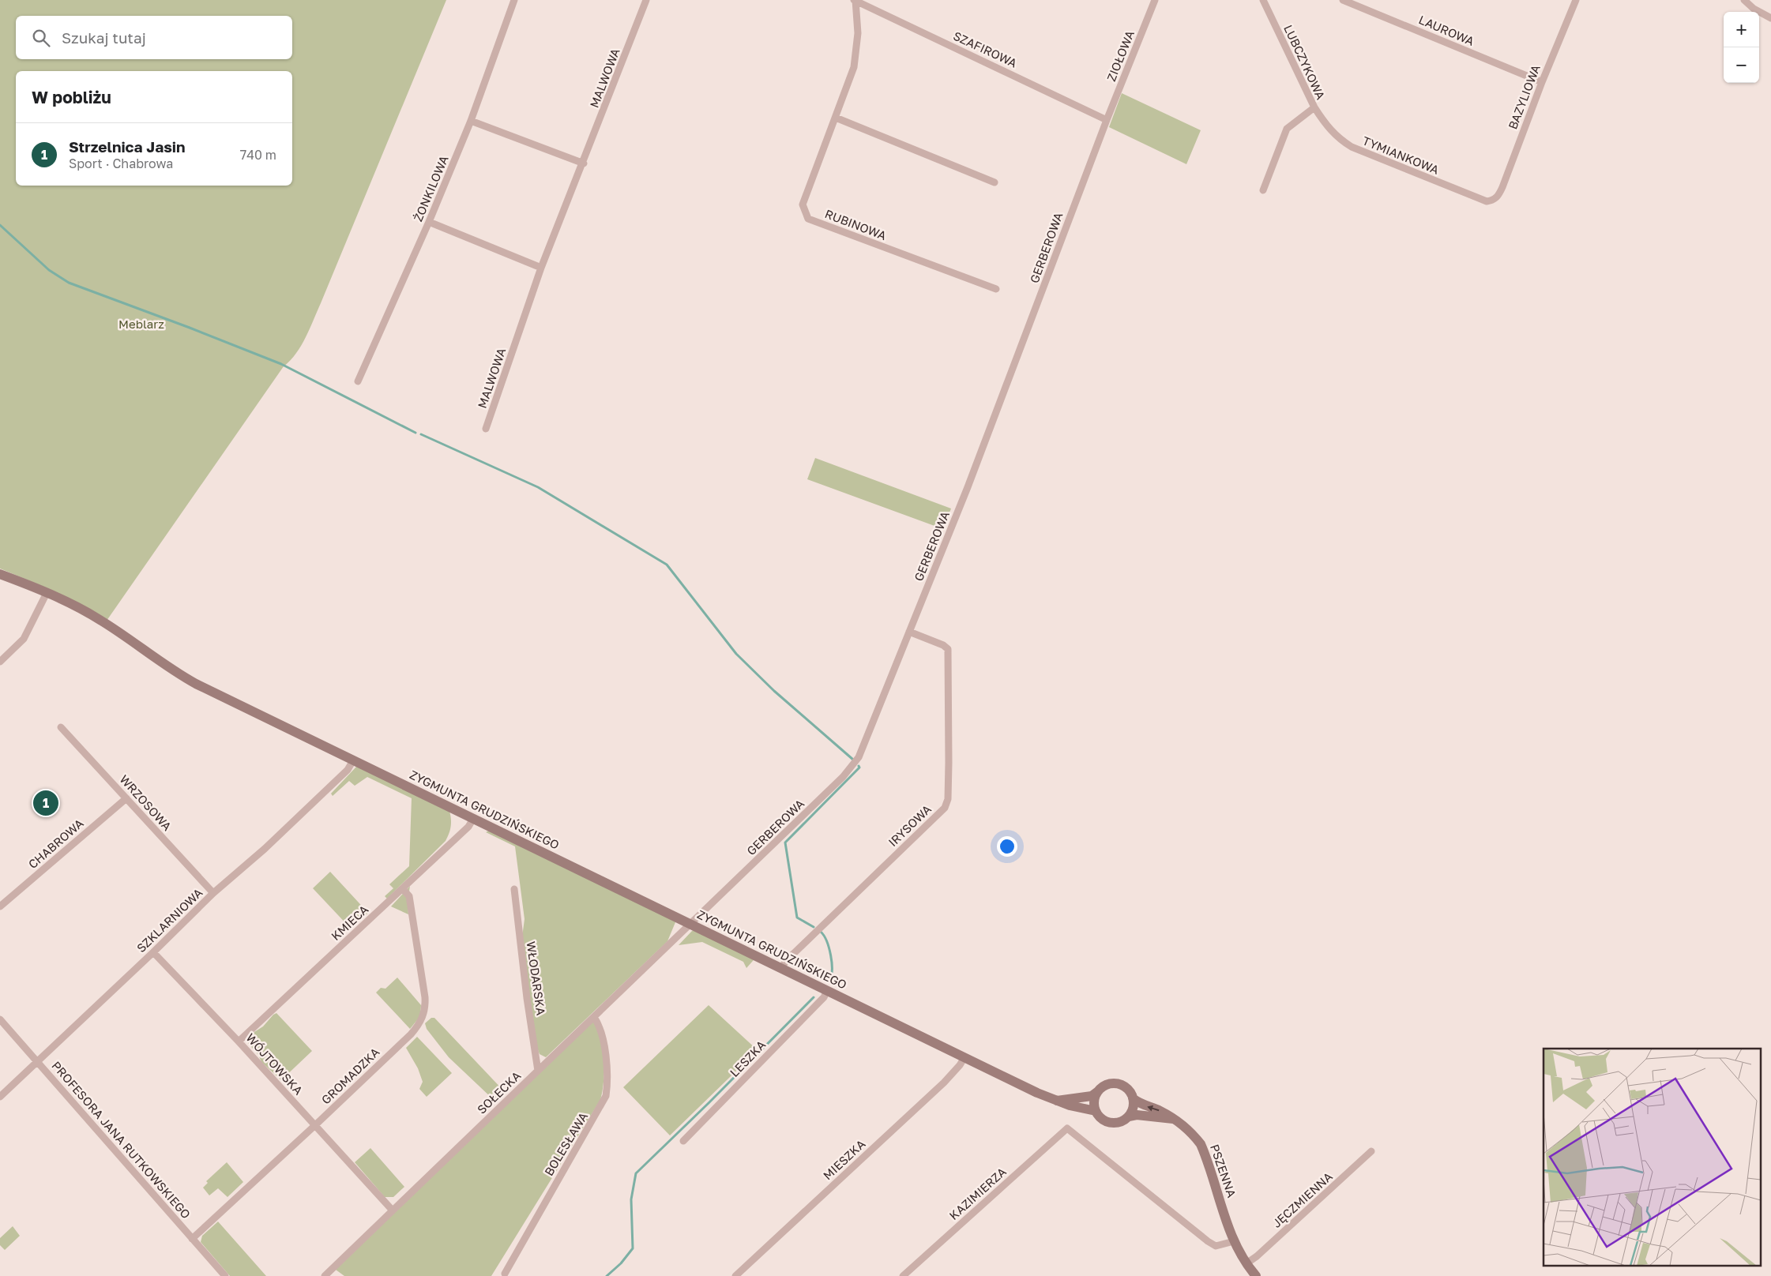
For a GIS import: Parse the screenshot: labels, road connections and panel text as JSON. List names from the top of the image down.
{
  "streets": {
    "street": [
      "LAUROWA",
      "SZAFIROWA",
      "ZIOŁOWA",
      "LUBCZYKOWA",
      "MALWOWA",
      "BAZYLIOWA",
      "TYMIANKOWA",
      "ŻONKILOWA",
      "RUBINOWA",
      "GERBEROWA",
      "WRZOSOWA",
      "ZYGMUNTA GRUDZIŃSKIEGO",
      "IRYSOWA",
      "CHABROWA",
      "SZKLARNIOWA",
      "KMIECA",
      "WŁODARSKA",
      "LESZKA",
      "WÓJTOWSKA",
      "GROMADZKA",
      "SOŁECKA",
      "PROFESORA JANA RUTKOWSKIEGO",
      "BOLESŁAWA",
      "MIESZKA",
      "PSZENNA",
      "KAZIMIERZA",
      "JĘCZMIENNA"
    ]
  },
  "crossings": [
    ["LAUROWA", "BAZYLIOWA"],
    ["SZAFIROWA", "ZIOŁOWA"],
    ["SZAFIROWA", "RUBINOWA"],
    ["SZAFIROWA", "GERBEROWA"],
    ["ZIOŁOWA", "GERBEROWA"],
    ["LUBCZYKOWA", "TYMIANKOWA"],
    ["BAZYLIOWA", "TYMIANKOWA"],
    ["GERBEROWA", "ZYGMUNTA GRUDZIŃSKIEGO"],
    ["GERBEROWA", "IRYSOWA"],
    ["GERBEROWA", "SOŁECKA"],
    ["WRZOSOWA", "CHABROWA"],
    ["WRZOSOWA", "SZKLARNIOWA"],
    ["ZYGMUNTA GRUDZIŃSKIEGO", "IRYSOWA"],
    ["ZYGMUNTA GRUDZIŃSKIEGO", "SZKLARNIOWA"],
    ["ZYGMUNTA GRUDZIŃSKIEGO", "KMIECA"],
    ["ZYGMUNTA GRUDZIŃSKIEGO", "LESZKA"],
    ["ZYGMUNTA GRUDZIŃSKIEGO", "SOŁECKA"],
    ["ZYGMUNTA GRUDZIŃSKIEGO", "MIESZKA"],
    ["ZYGMUNTA GRUDZIŃSKIEGO", "PSZENNA"],
    ["SZKLARNIOWA", "WÓJTOWSKA"],
    ["SZKLARNIOWA", "PROFESORA JANA RUTKOWSKIEGO"],
    ["KMIECA", "WÓJTOWSKA"],
    ["KMIECA", "GROMADZKA"],
    ["WŁODARSKA", "SOŁECKA"],
    ["WÓJTOWSKA", "GROMADZKA"],
    ["WÓJTOWSKA", "SOŁECKA"],
    ["GROMADZKA", "PROFESORA JANA RUTKOWSKIEGO"],
    ["SOŁECKA", "BOLESŁAWA"],
    ["MIESZKA", "PSZENNA"],
    ["PSZENNA", "KAZIMIERZA"],
    ["PSZENNA", "JĘCZMIENNA"]
  ],
  "parks": ["Meblarz"],
  "page": {
    "map_buttons": ["+", "−"],
    "search": "Szukaj tutaj",
    "heading": "W pobliżu",
    "list": [
      {
        "mark": "1",
        "name": "Strzelnica Jasin",
        "note": "Sport · Chabrowa",
        "value": "740 m"
      }
    ],
    "pins": "1"
  }
}
